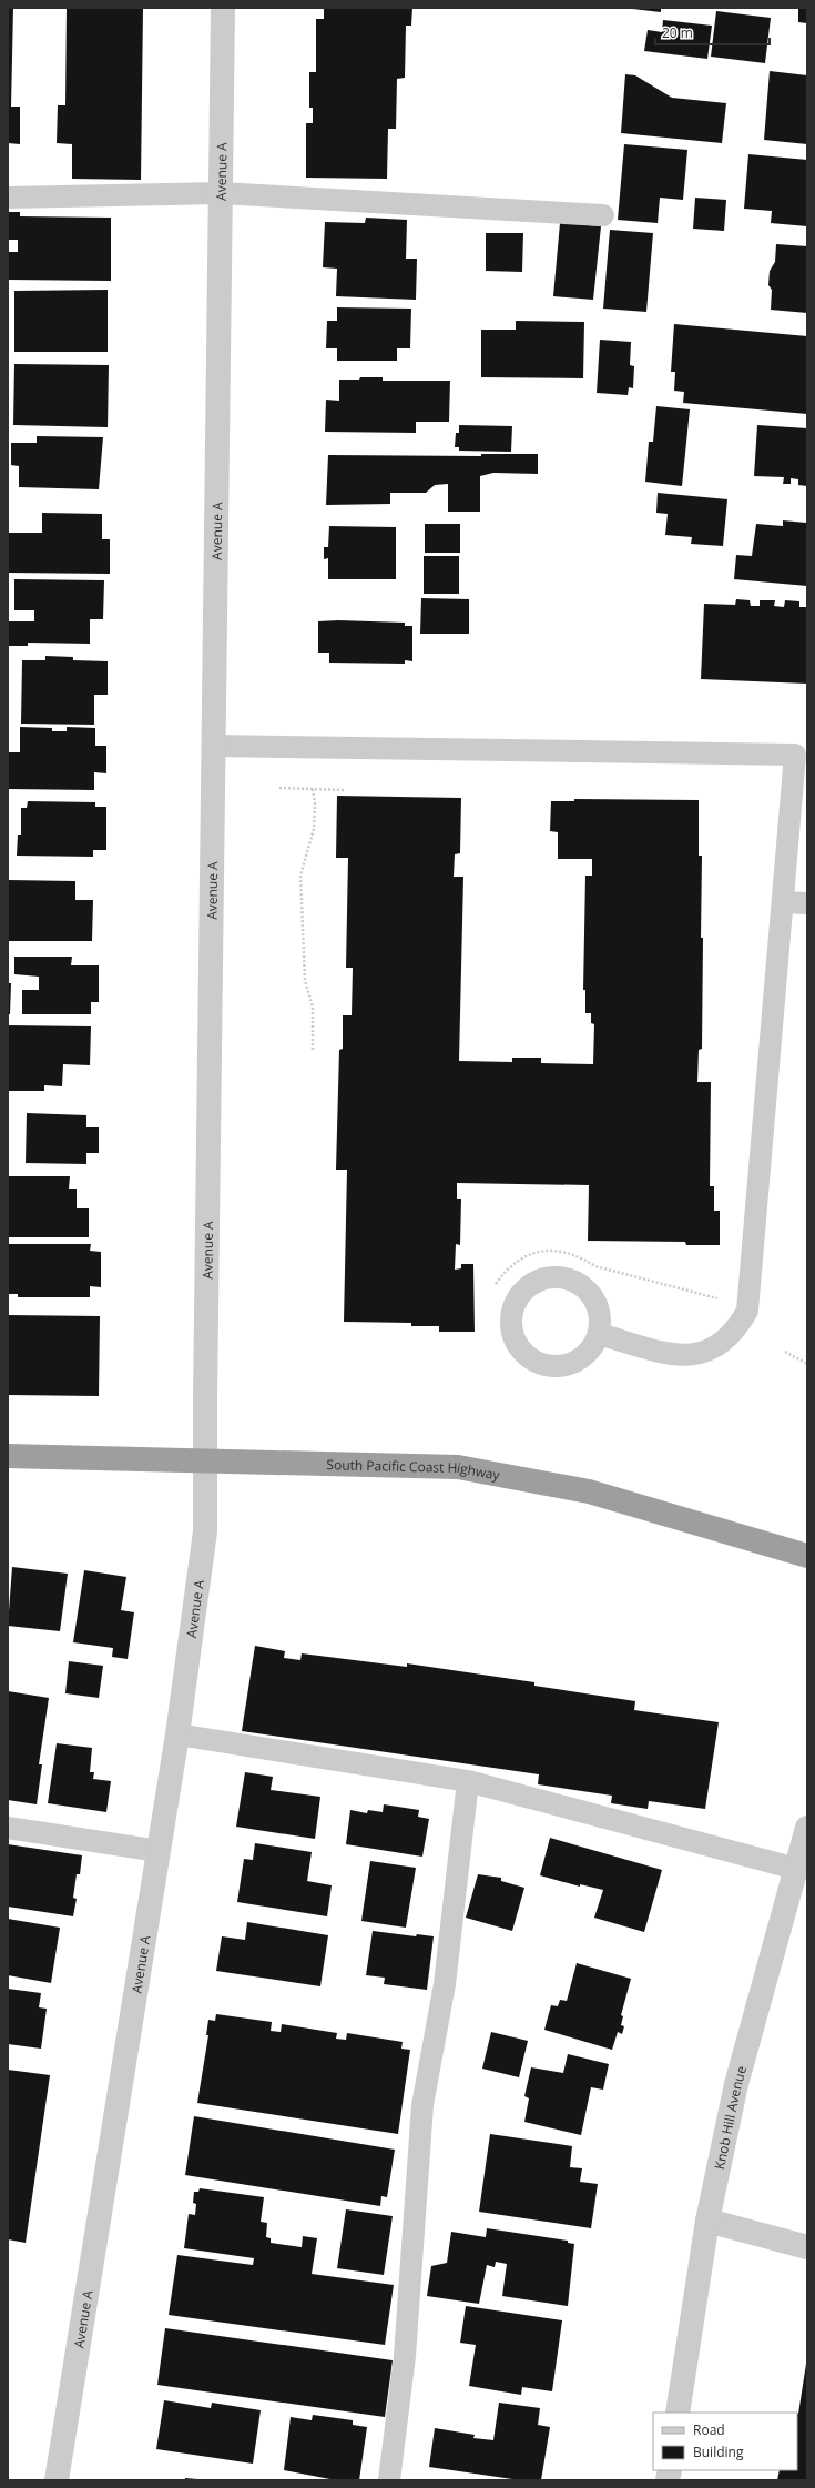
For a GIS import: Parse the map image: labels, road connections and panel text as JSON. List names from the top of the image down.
{
  "streets": {
    "highway": ["South Pacific Coast Highway"],
    "street": ["Avenue A", "Knob Hill Avenue"]
  },
  "crossings": [
    ["Avenue A", "South Pacific Coast Highway"]
  ],
  "legend": ["Road", "Building"],
  "scale_bar": "20 m"
}
